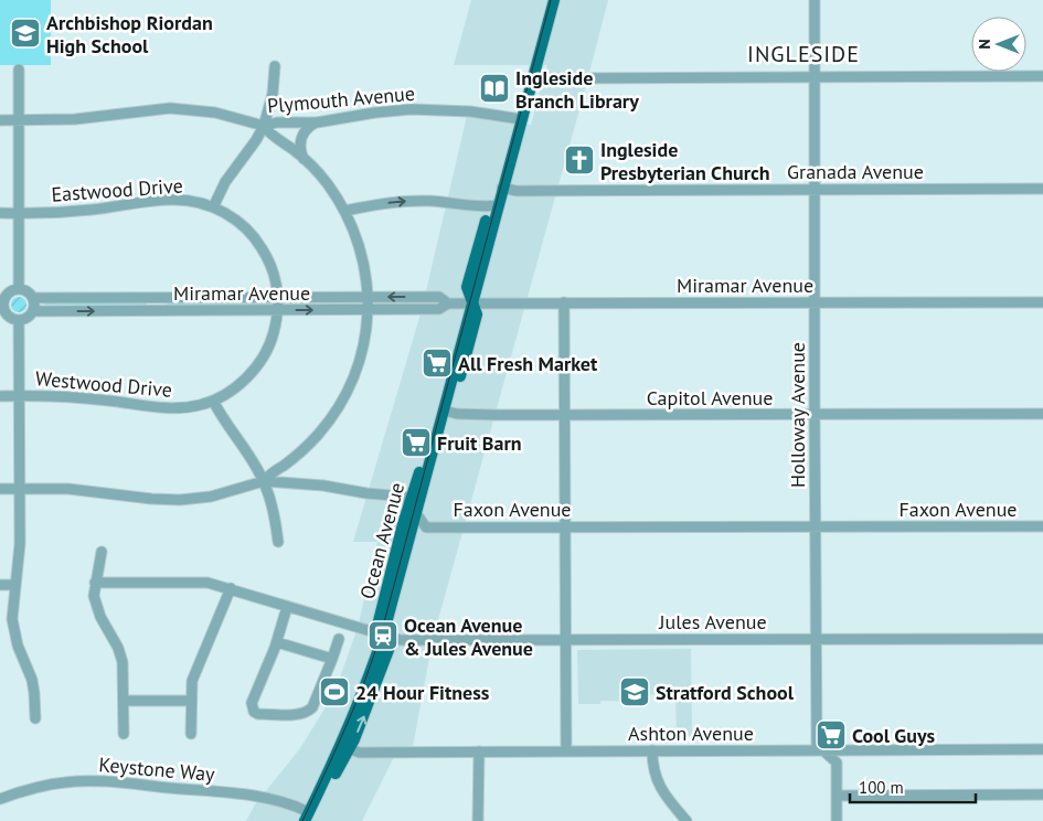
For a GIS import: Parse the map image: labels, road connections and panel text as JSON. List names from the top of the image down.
{
  "streets": {
    "main road": ["Ocean Avenue"],
    "street": [
      "Plymouth Avenue",
      "Granada Avenue",
      "Eastwood Drive",
      "Miramar Avenue",
      "Westwood Drive",
      "Capitol Avenue",
      "Holloway Avenue",
      "Faxon Avenue",
      "Jules Avenue",
      "Ashton Avenue",
      "Keystone Way"
    ]
  },
  "crossings": [
    ["Plymouth Avenue", "Ocean Avenue"],
    ["Granada Avenue", "Holloway Avenue"],
    ["Granada Avenue", "Ocean Avenue"],
    ["Eastwood Drive", "Miramar Avenue"],
    ["Eastwood Drive", "Westwood Drive"],
    ["Miramar Avenue", "Westwood Drive"],
    ["Miramar Avenue", "Holloway Avenue"],
    ["Miramar Avenue", "Ocean Avenue"],
    ["Capitol Avenue", "Holloway Avenue"],
    ["Capitol Avenue", "Ocean Avenue"],
    ["Holloway Avenue", "Faxon Avenue"],
    ["Holloway Avenue", "Jules Avenue"],
    ["Holloway Avenue", "Ashton Avenue"],
    ["Faxon Avenue", "Ocean Avenue"],
    ["Ocean Avenue", "Jules Avenue"],
    ["Ocean Avenue", "Ashton Avenue"],
    ["Ocean Avenue", "Keystone Way"]
  ],
  "districts": ["INGLESIDE"],
  "places": {
    "school or university": ["Archbishop Riordan High School", "Stratford School"],
    "library": ["Ingleside Branch Library"],
    "church": ["Ingleside Presbyterian Church"],
    "supermarket": ["All Fresh Market", "Fruit Barn", "Cool Guys"],
    "station": ["Ocean Avenue & Jules Avenue"],
    "sports": ["24 Hour Fitness"]
  },
  "scale_bar": "100 m",
  "north": "left"
}
